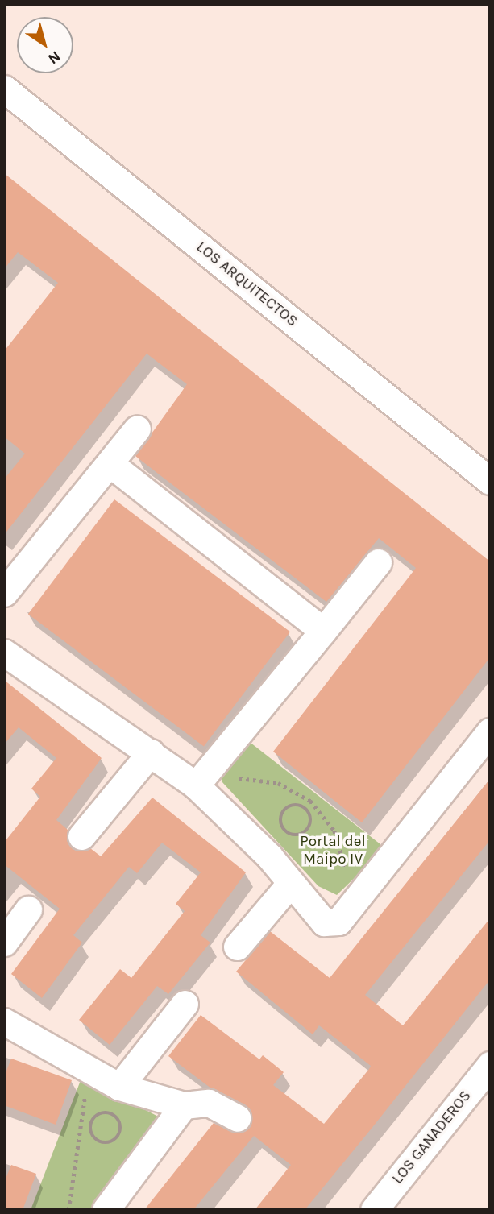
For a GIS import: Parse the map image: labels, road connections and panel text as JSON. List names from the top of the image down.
{
  "streets": {
    "street": ["LOS ARQUITECTOS", "LOS GANADEROS"]
  },
  "parks": ["Portal del Maipo IV"],
  "north": "bottom right"
}
